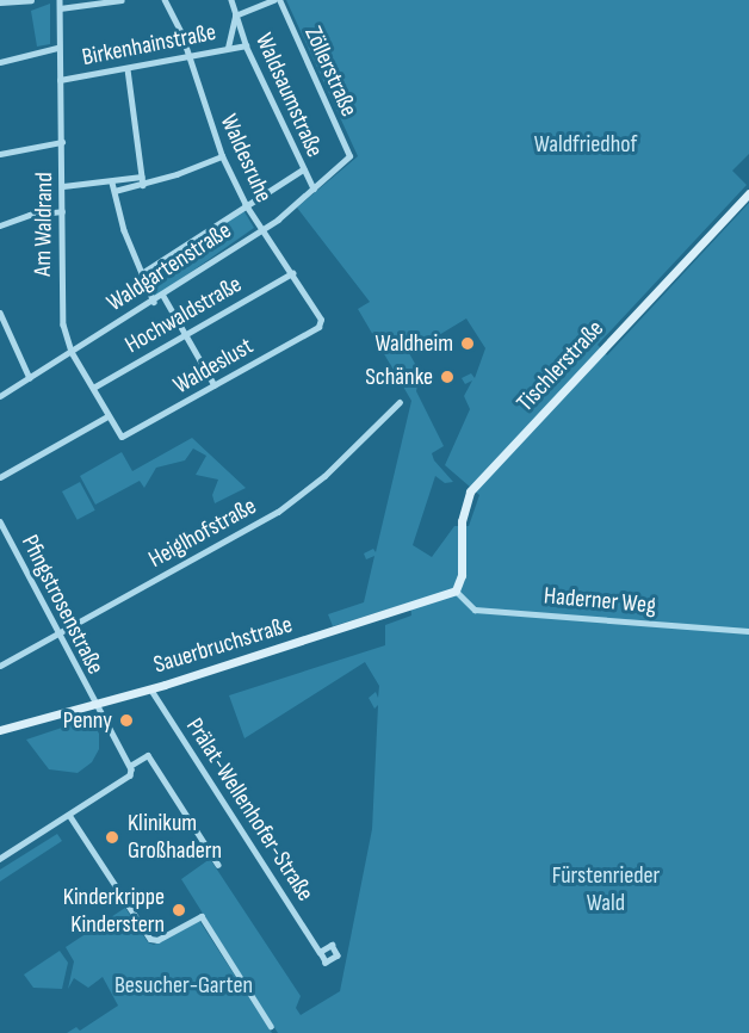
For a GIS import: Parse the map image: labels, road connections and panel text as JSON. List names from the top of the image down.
{
  "streets": {
    "street": [
      "Birkenhainstraße",
      "Zöllerstraße",
      "Waldsaumstraße",
      "Waldesruhe",
      "Am Waldrand",
      "Waldgartenstraße",
      "Hochwaldstraße",
      "Waldeslust",
      "Tischlerstraße",
      "Heiglhofstraße",
      "Haderner Weg",
      "Pfingstrosenstraße",
      "Sauerbruchstraße",
      "Prälat-Wellenhofer-Straße"
    ]
  },
  "crossings": [
    ["Birkenhainstraße", "Waldsaumstraße"],
    ["Birkenhainstraße", "Waldesruhe"],
    ["Birkenhainstraße", "Am Waldrand"],
    ["Zöllerstraße", "Waldgartenstraße"],
    ["Waldsaumstraße", "Waldgartenstraße"],
    ["Waldesruhe", "Waldgartenstraße"],
    ["Waldesruhe", "Hochwaldstraße"],
    ["Waldesruhe", "Waldeslust"],
    ["Am Waldrand", "Waldgartenstraße"],
    ["Am Waldrand", "Hochwaldstraße"],
    ["Am Waldrand", "Waldeslust"],
    ["Tischlerstraße", "Haderner Weg"],
    ["Tischlerstraße", "Sauerbruchstraße"],
    ["Heiglhofstraße", "Pfingstrosenstraße"],
    ["Haderner Weg", "Sauerbruchstraße"],
    ["Pfingstrosenstraße", "Sauerbruchstraße"],
    ["Sauerbruchstraße", "Prälat-Wellenhofer-Straße"]
  ],
  "parks": ["Waldfriedhof", "Fürstenrieder Wald", "Besucher-Garten"],
  "places": [
    "Waldheim",
    "Schänke",
    "Penny",
    "Klinikum Großhadern",
    "Kinderkrippe Kinderstern"
  ]
}
